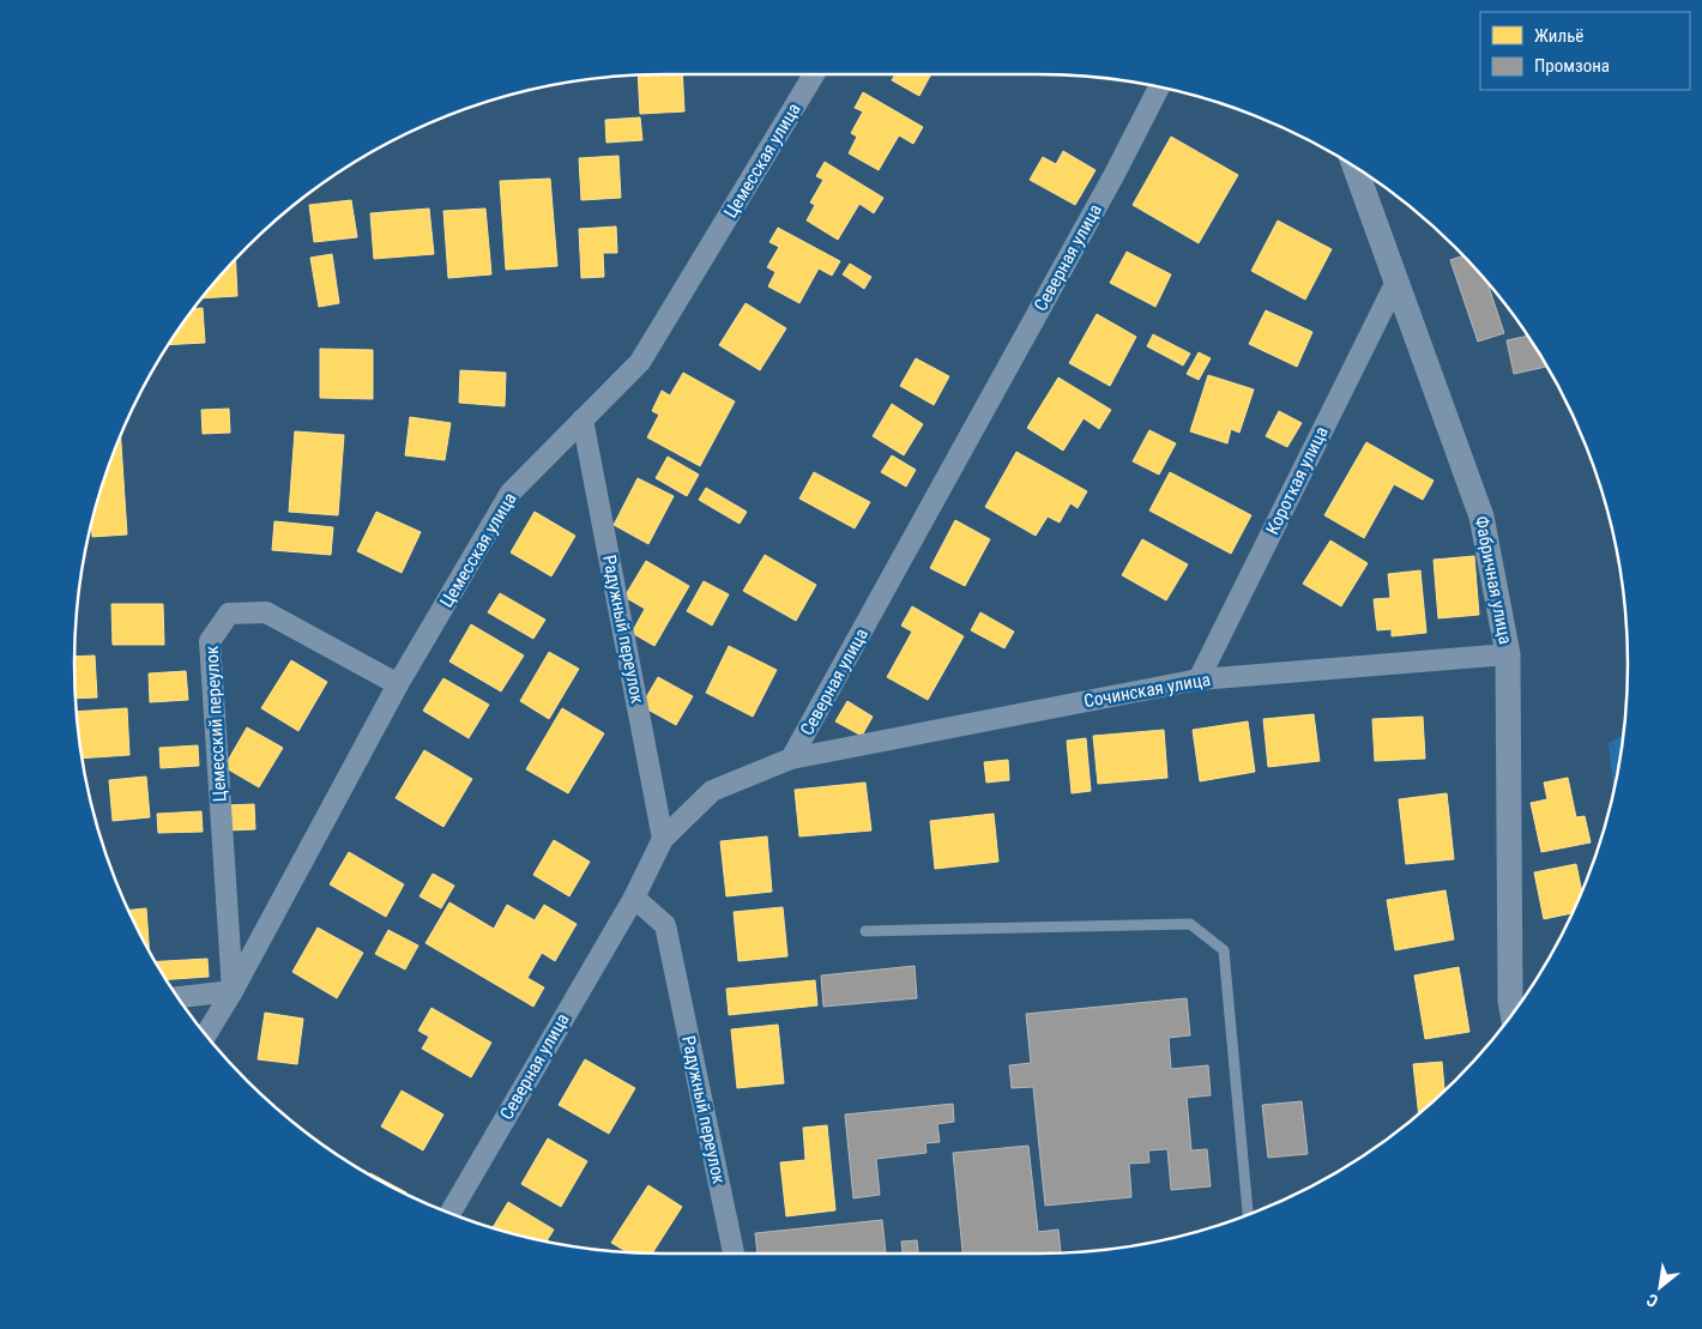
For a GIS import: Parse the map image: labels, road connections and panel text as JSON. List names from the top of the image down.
{
  "streets": {
    "street": [
      "Цемесская улица",
      "Северная улица",
      "Короткая улица",
      "Фабричная улица",
      "Радужный переулок",
      "Сочинская улица",
      "Цемесский переулок"
    ]
  },
  "crossings": [
    ["Цемесская улица", "Радужный переулок"],
    ["Цемесская улица", "Цемесский переулок"],
    ["Северная улица", "Радужный переулок"],
    ["Северная улица", "Сочинская улица"],
    ["Короткая улица", "Фабричная улица"],
    ["Короткая улица", "Сочинская улица"],
    ["Фабричная улица", "Сочинская улица"]
  ],
  "legend": ["Жильё", "Промзона"],
  "north": "bottom left"
}
